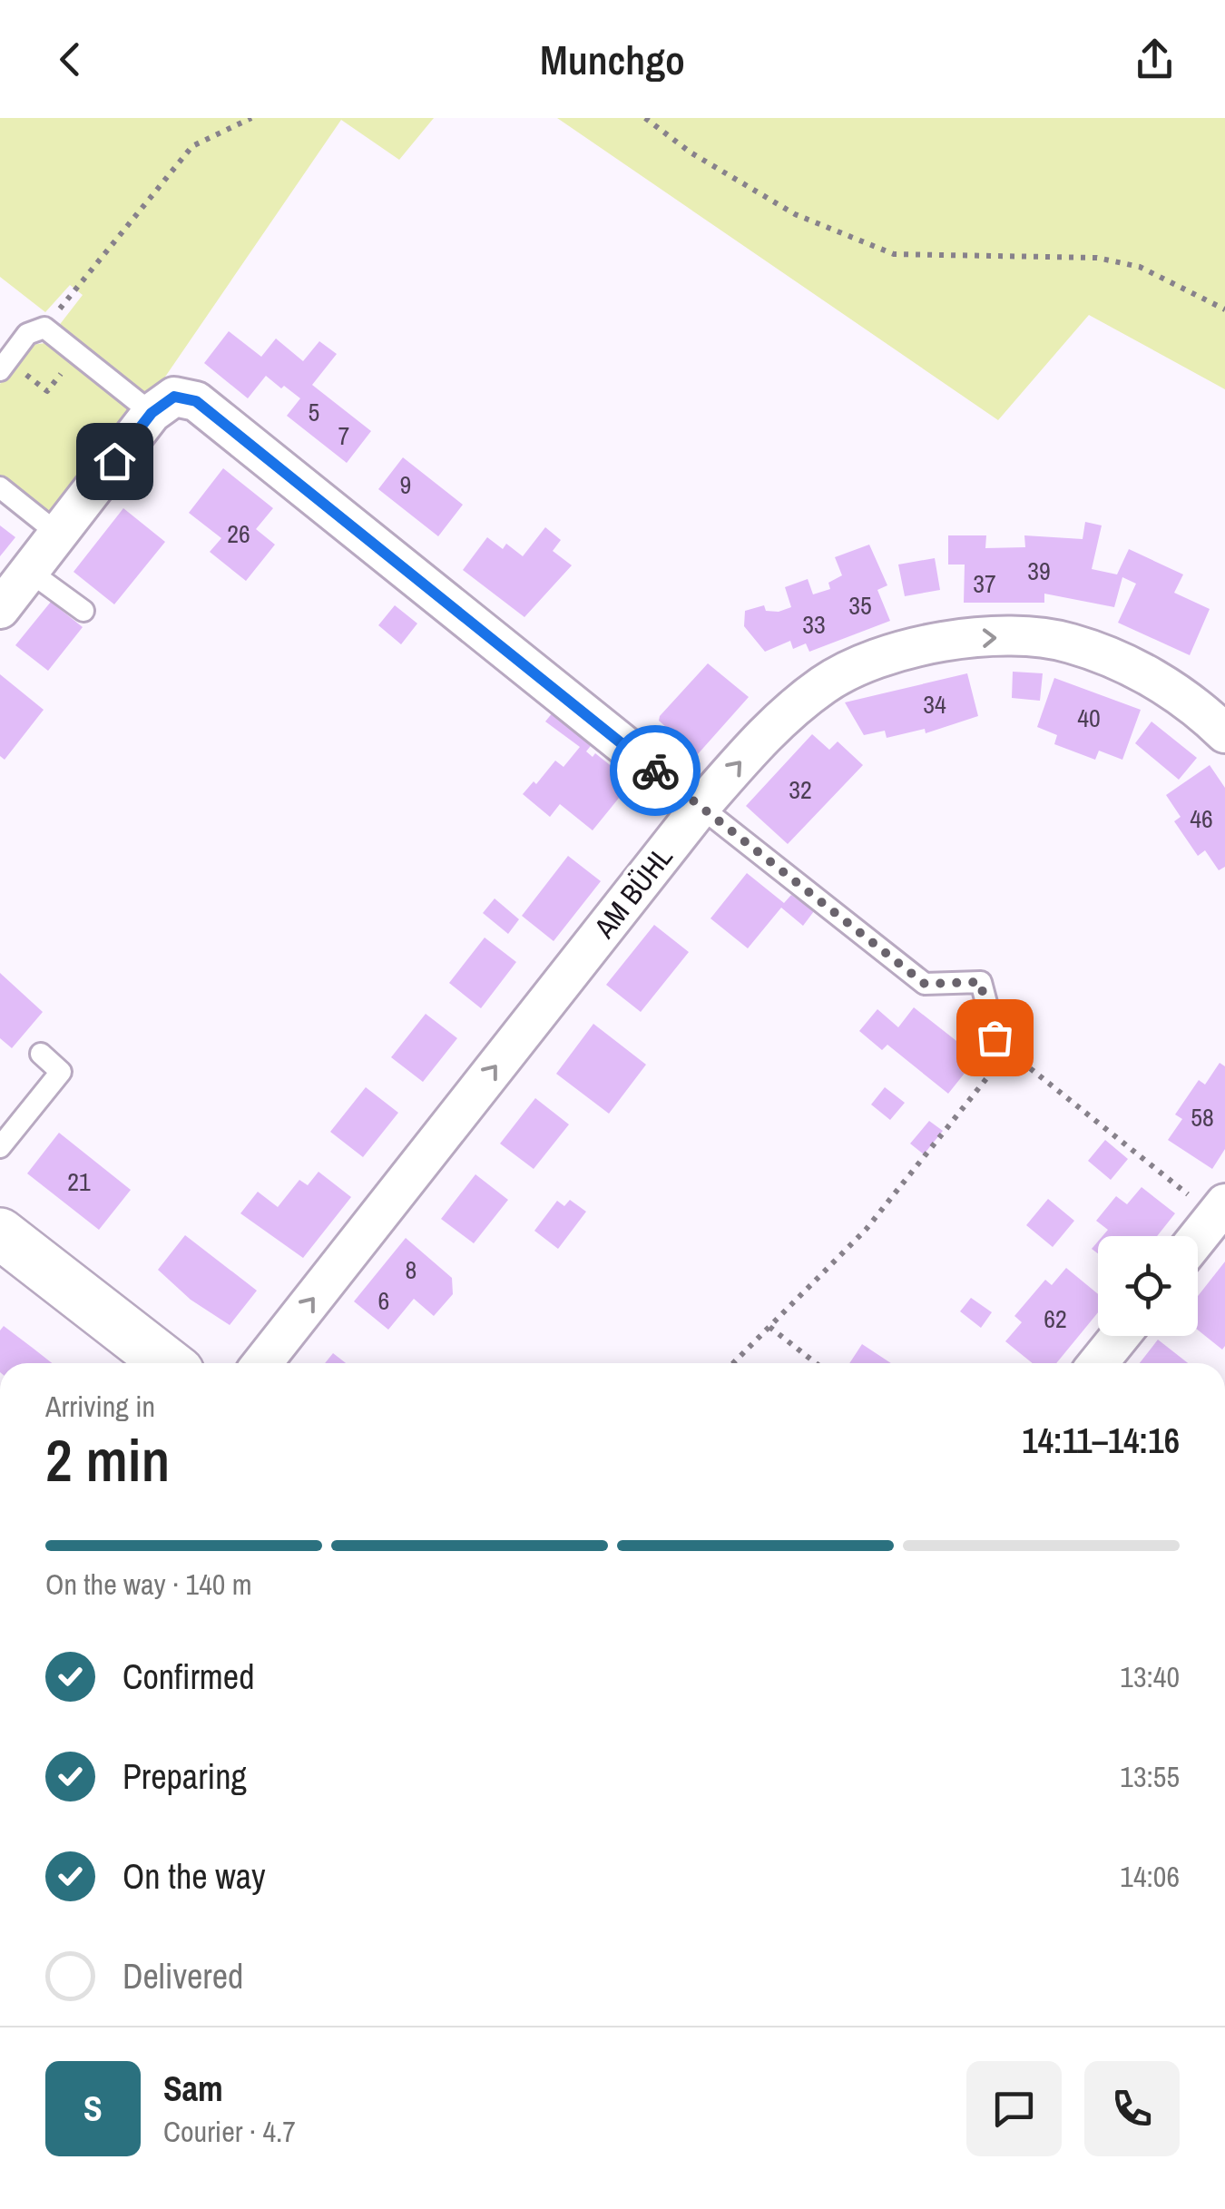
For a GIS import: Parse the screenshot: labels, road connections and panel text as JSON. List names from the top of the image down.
{
  "streets": {
    "street": ["AM BÜHL"]
  },
  "one_way": ["AM BÜHL"],
  "house_numbers": [
    "5",
    "7",
    "9",
    "26",
    "39",
    "37",
    "35",
    "33",
    "34",
    "40",
    "32",
    "46",
    "58",
    "21",
    "8",
    "6",
    "62"
  ],
  "page": {
    "header": "Munchgo",
    "heading": ["2 min", "Arriving in", "14:11–14:16"],
    "panel": ["Sam", "Courier · 4.7"],
    "bar": "On the way · 140 m",
    "list": [
      ["Confirmed", "13:40"],
      ["Preparing", "13:55"],
      ["On the way", "14:06"],
      "Delivered"
    ],
    "round": "S"
  }
}
